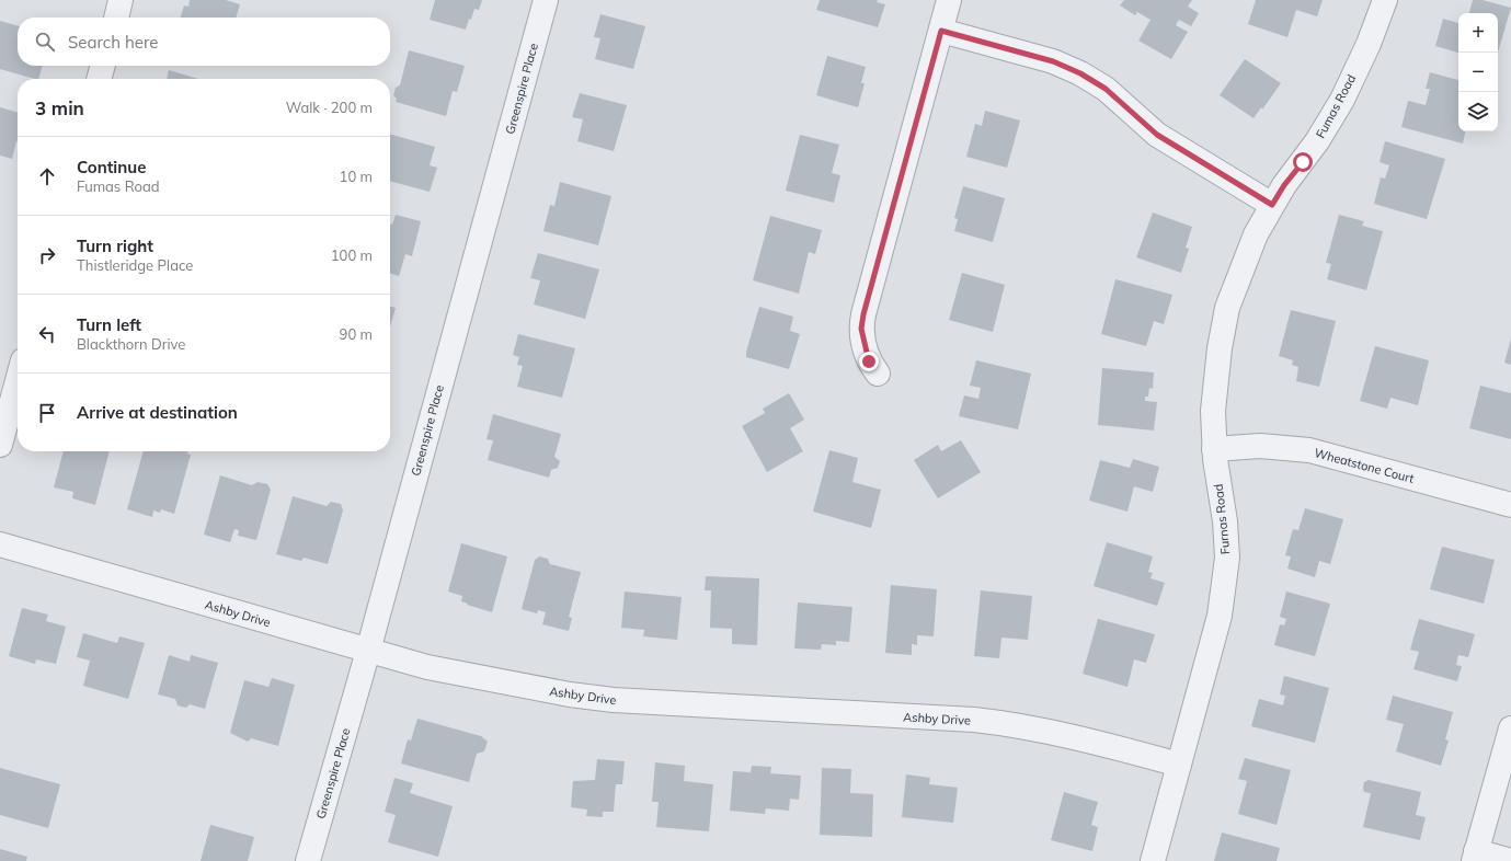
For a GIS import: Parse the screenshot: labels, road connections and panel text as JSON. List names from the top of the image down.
{
  "streets": {
    "street": [
      "Greenspire Place",
      "Fumas Road",
      "Wheatstone Court",
      "Furnas Road",
      "Ashby Drive"
    ]
  },
  "crossings": [
    ["Greenspire Place", "Ashby Drive"],
    ["Fumas Road", "Furnas Road"],
    ["Wheatstone Court", "Furnas Road"],
    ["Furnas Road", "Ashby Drive"]
  ],
  "page": {
    "map_buttons": ["+", "−"],
    "search": "Search here",
    "heading": ["3 min", "Walk · 200 m"],
    "list": [
      ["Continue", "Fumas Road", "10 m"],
      ["Turn right", "Thistleridge Place", "100 m"],
      ["Turn left", "Blackthorn Drive", "90 m"],
      "Arrive at destination"
    ]
  }
}
